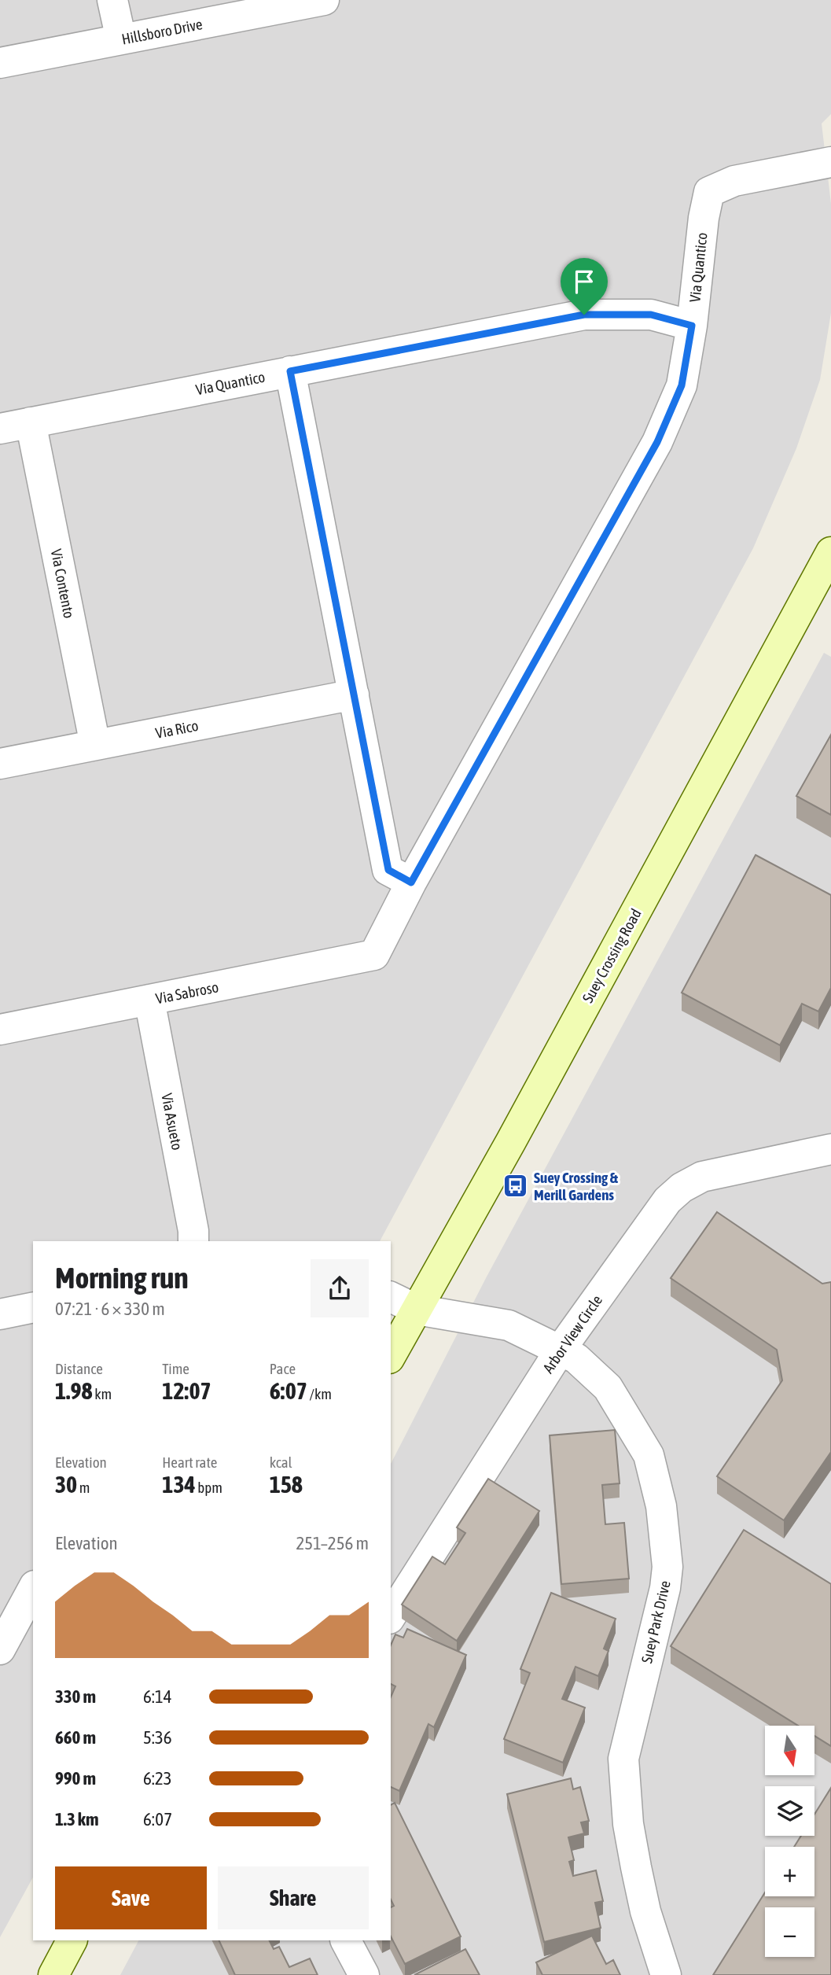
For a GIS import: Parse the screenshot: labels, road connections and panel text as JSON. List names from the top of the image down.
{
  "streets": {
    "street": [
      "Hillsboro Drive",
      "Via Quantico",
      "Via Contento",
      "Via Rico",
      "Suey Crossing Road",
      "Via Sabroso",
      "Via Asueto",
      "Arbor View Circle",
      "Suey Park Drive"
    ]
  },
  "crossings": [
    ["Via Quantico", "Via Contento"],
    ["Via Contento", "Via Rico"],
    ["Suey Crossing Road", "Suey Park Drive"],
    ["Via Sabroso", "Via Asueto"],
    ["Arbor View Circle", "Suey Park Drive"]
  ],
  "places": {
    "bus stop": ["Suey Crossing & Merill Gardens"]
  },
  "north": "bottom",
  "page": {
    "heading": ["Morning run", "07:21 · 6 × 330 m"],
    "stats": [
      ["Distance", "1.98 km"],
      ["Time", "12:07"],
      ["Pace", "6:07 /km"],
      ["Elevation", "30 m"],
      ["Heart rate", "134 bpm"],
      ["kcal", "158"]
    ],
    "chart": ["Elevation", "251–256 m"],
    "list": [
      {
        "name": "330 m",
        "note": "6:14"
      },
      {
        "name": "660 m",
        "note": "5:36"
      },
      {
        "name": "990 m",
        "note": "6:23"
      },
      {
        "name": "1.3 km",
        "note": "6:07"
      }
    ],
    "map_buttons": ["+", "−"],
    "buttons": ["Save", "Share"]
  }
}
